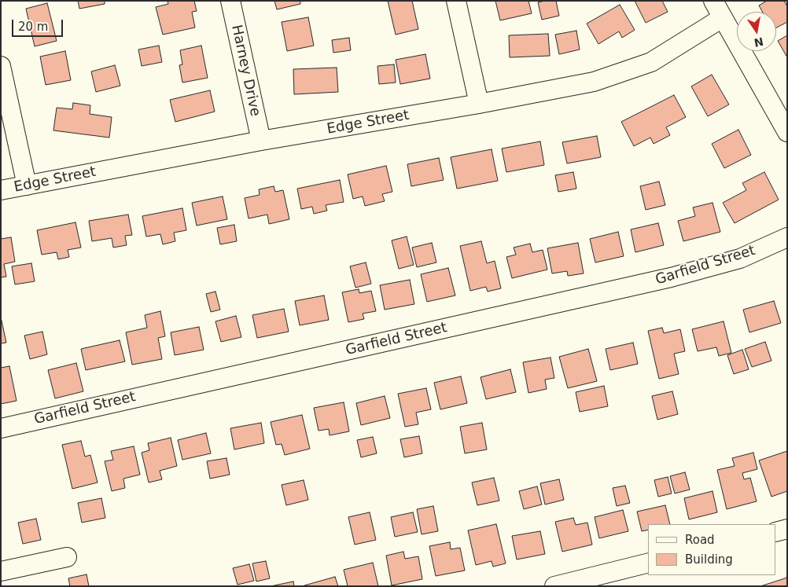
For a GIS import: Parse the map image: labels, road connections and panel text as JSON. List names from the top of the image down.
{
  "streets": {
    "street": ["Harney Drive", "Edge Street", "Garfield Street"]
  },
  "crossings": [
    ["Harney Drive", "Edge Street"]
  ],
  "legend": ["Road", "Building"],
  "scale_bar": "20 m",
  "north": "bottom"
}
